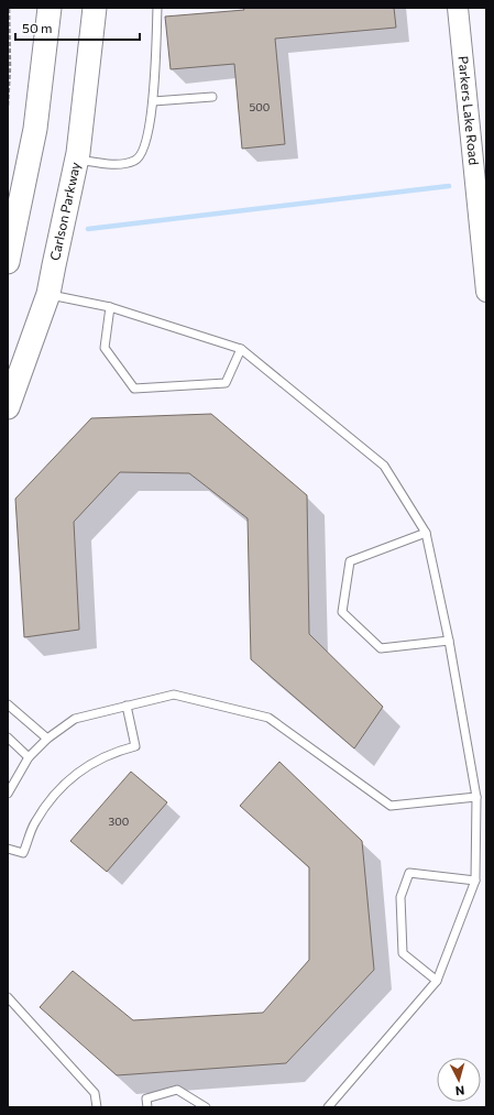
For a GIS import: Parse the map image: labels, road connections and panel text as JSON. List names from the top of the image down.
{
  "streets": {
    "main road": ["Carlson Parkway"],
    "street": ["Parkers Lake Road"]
  },
  "house_numbers": ["500", "300"],
  "scale_bar": "50 m",
  "north": "bottom"
}
